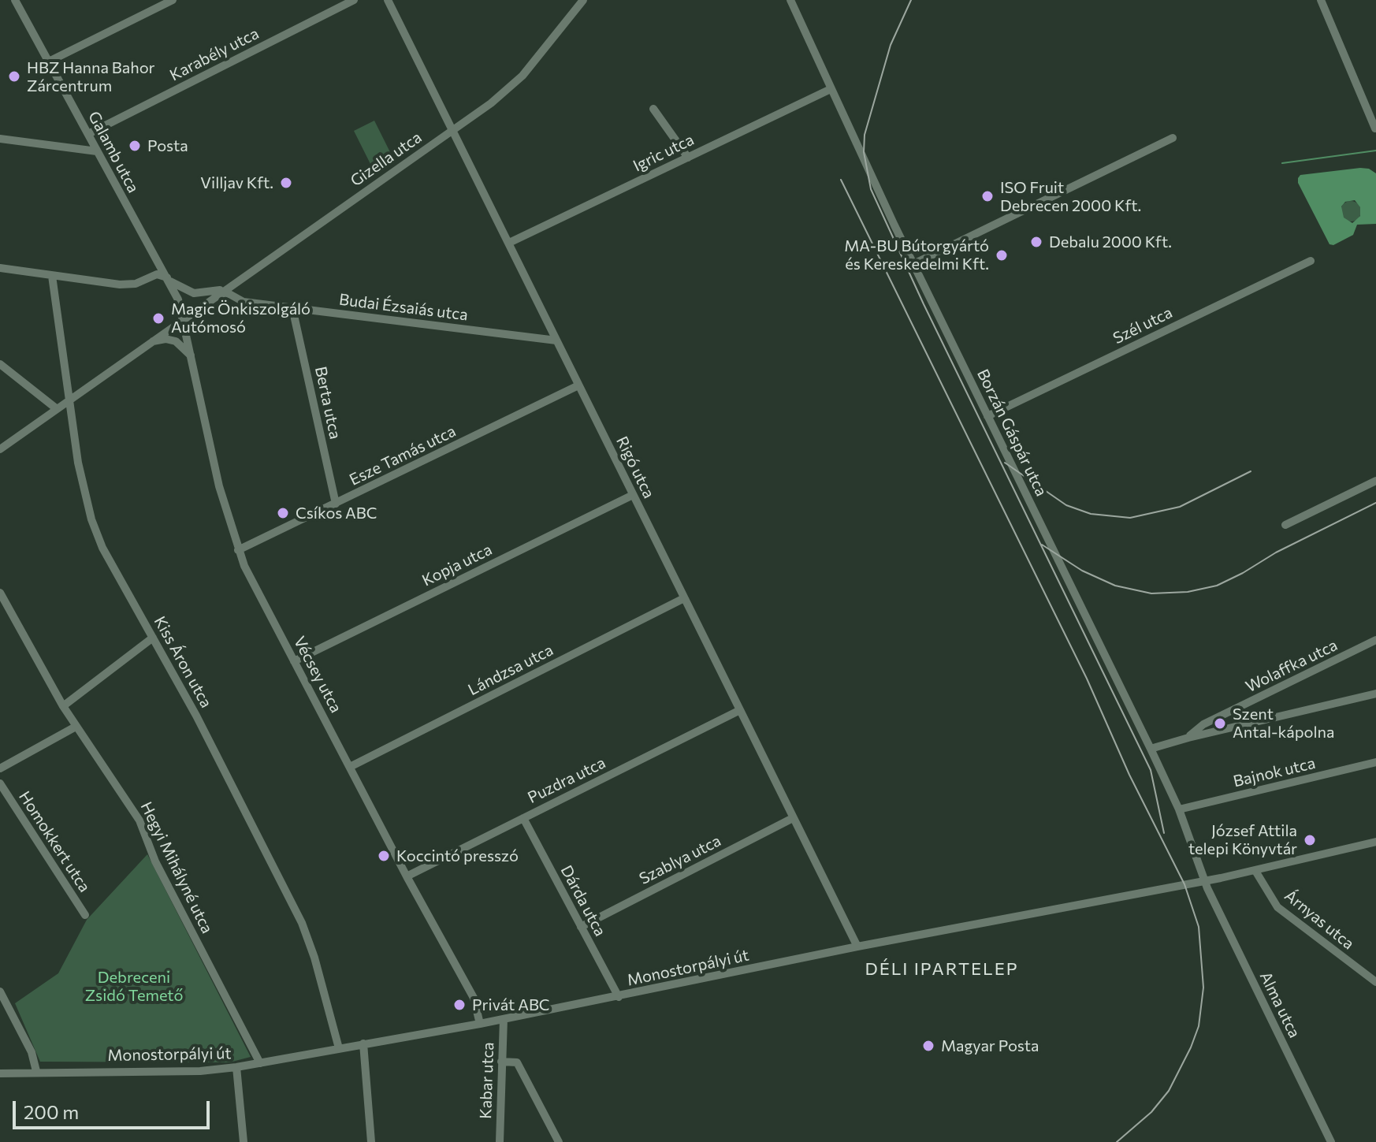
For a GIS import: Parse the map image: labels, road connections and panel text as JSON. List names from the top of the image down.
{
  "streets": {
    "street": [
      "Karabély utca",
      "Galamb utca",
      "Igric utca",
      "Gizella utca",
      "Budai Ézsaiás utca",
      "Szél utca",
      "Berta utca",
      "Borzán Gáspár utca",
      "Esze Tamás utca",
      "Rigó utca",
      "Kopja utca",
      "Kiss Áron utca",
      "Wolaffka utca",
      "Lándzsa utca",
      "Vécsey utca",
      "Bajnok utca",
      "Puzdra utca",
      "Homokkert utca",
      "Szablya utca",
      "Hegyi Mihályné utca",
      "Dárda utca",
      "Árnyas utca",
      "Monostorpályi út",
      "Alma utca",
      "Kabar utca"
    ]
  },
  "crossings": [
    ["Karabély utca", "Galamb utca"],
    ["Galamb utca", "Gizella utca"],
    ["Galamb utca", "Vécsey utca"],
    ["Igric utca", "Borzán Gáspár utca"],
    ["Igric utca", "Rigó utca"],
    ["Gizella utca", "Budai Ézsaiás utca"],
    ["Gizella utca", "Rigó utca"],
    ["Gizella utca", "Kiss Áron utca"],
    ["Gizella utca", "Vécsey utca"],
    ["Budai Ézsaiás utca", "Berta utca"],
    ["Budai Ézsaiás utca", "Rigó utca"],
    ["Szél utca", "Borzán Gáspár utca"],
    ["Berta utca", "Esze Tamás utca"],
    ["Borzán Gáspár utca", "Bajnok utca"],
    ["Borzán Gáspár utca", "Monostorpályi út"],
    ["Borzán Gáspár utca", "Alma utca"],
    ["Esze Tamás utca", "Rigó utca"],
    ["Esze Tamás utca", "Vécsey utca"],
    ["Rigó utca", "Kopja utca"],
    ["Rigó utca", "Lándzsa utca"],
    ["Rigó utca", "Puzdra utca"],
    ["Rigó utca", "Szablya utca"],
    ["Rigó utca", "Monostorpályi út"],
    ["Kopja utca", "Vécsey utca"],
    ["Kiss Áron utca", "Monostorpályi út"],
    ["Lándzsa utca", "Vécsey utca"],
    ["Vécsey utca", "Puzdra utca"],
    ["Vécsey utca", "Monostorpályi út"],
    ["Puzdra utca", "Dárda utca"],
    ["Szablya utca", "Dárda utca"],
    ["Hegyi Mihályné utca", "Monostorpályi út"],
    ["Dárda utca", "Monostorpályi út"],
    ["Árnyas utca", "Monostorpályi út"],
    ["Monostorpályi út", "Alma utca"],
    ["Monostorpályi út", "Kabar utca"]
  ],
  "districts": ["DÉLI IPARTELEP"],
  "parks": ["Debreceni Zsidó Temető"],
  "places": [
    "HBZ Hanna Bahor Zárcentrum",
    "Posta",
    "Villjav Kft.",
    "ISO Fruit Debrecen 2000 Kft.",
    "Debalu 2000 Kft.",
    "MA-BU Bútorgyártó és Kereskedelmi Kft.",
    "Magic Önkiszolgáló Autómosó",
    "Csíkos ABC",
    "Szent Antal-kápolna",
    "József Attila telepi Könyvtár",
    "Koccintó presszó",
    "Privát ABC",
    "Magyar Posta"
  ],
  "scale_bar": "200 m"
}
